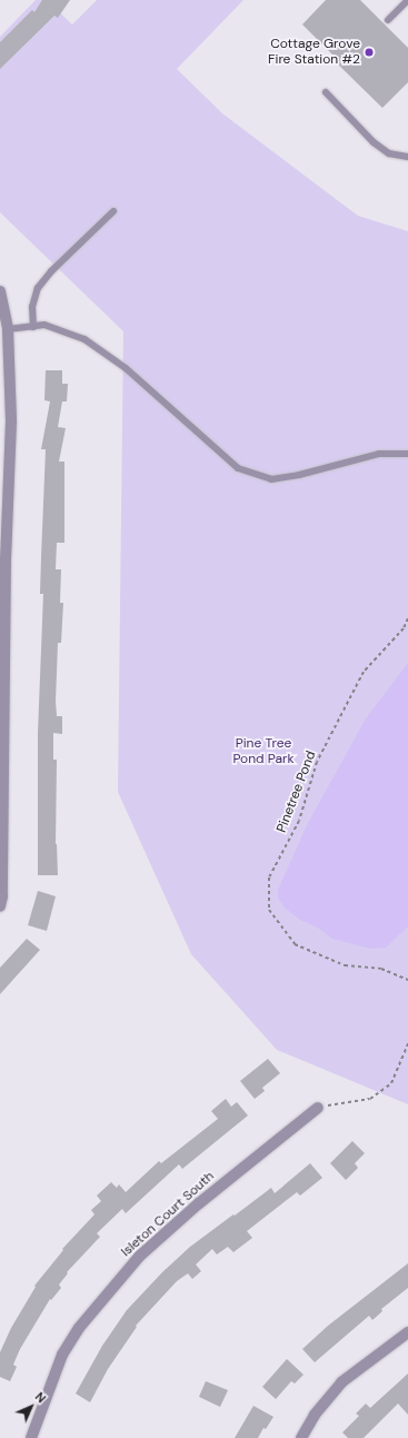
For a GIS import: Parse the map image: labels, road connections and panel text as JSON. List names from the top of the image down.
{
  "streets": {
    "street": ["Isleton Court South"],
    "path": ["Pinetree Pond"]
  },
  "parks": ["Pine Tree Pond Park"],
  "places": ["Cottage Grove Fire Station #2"],
  "north": "top right"
}
